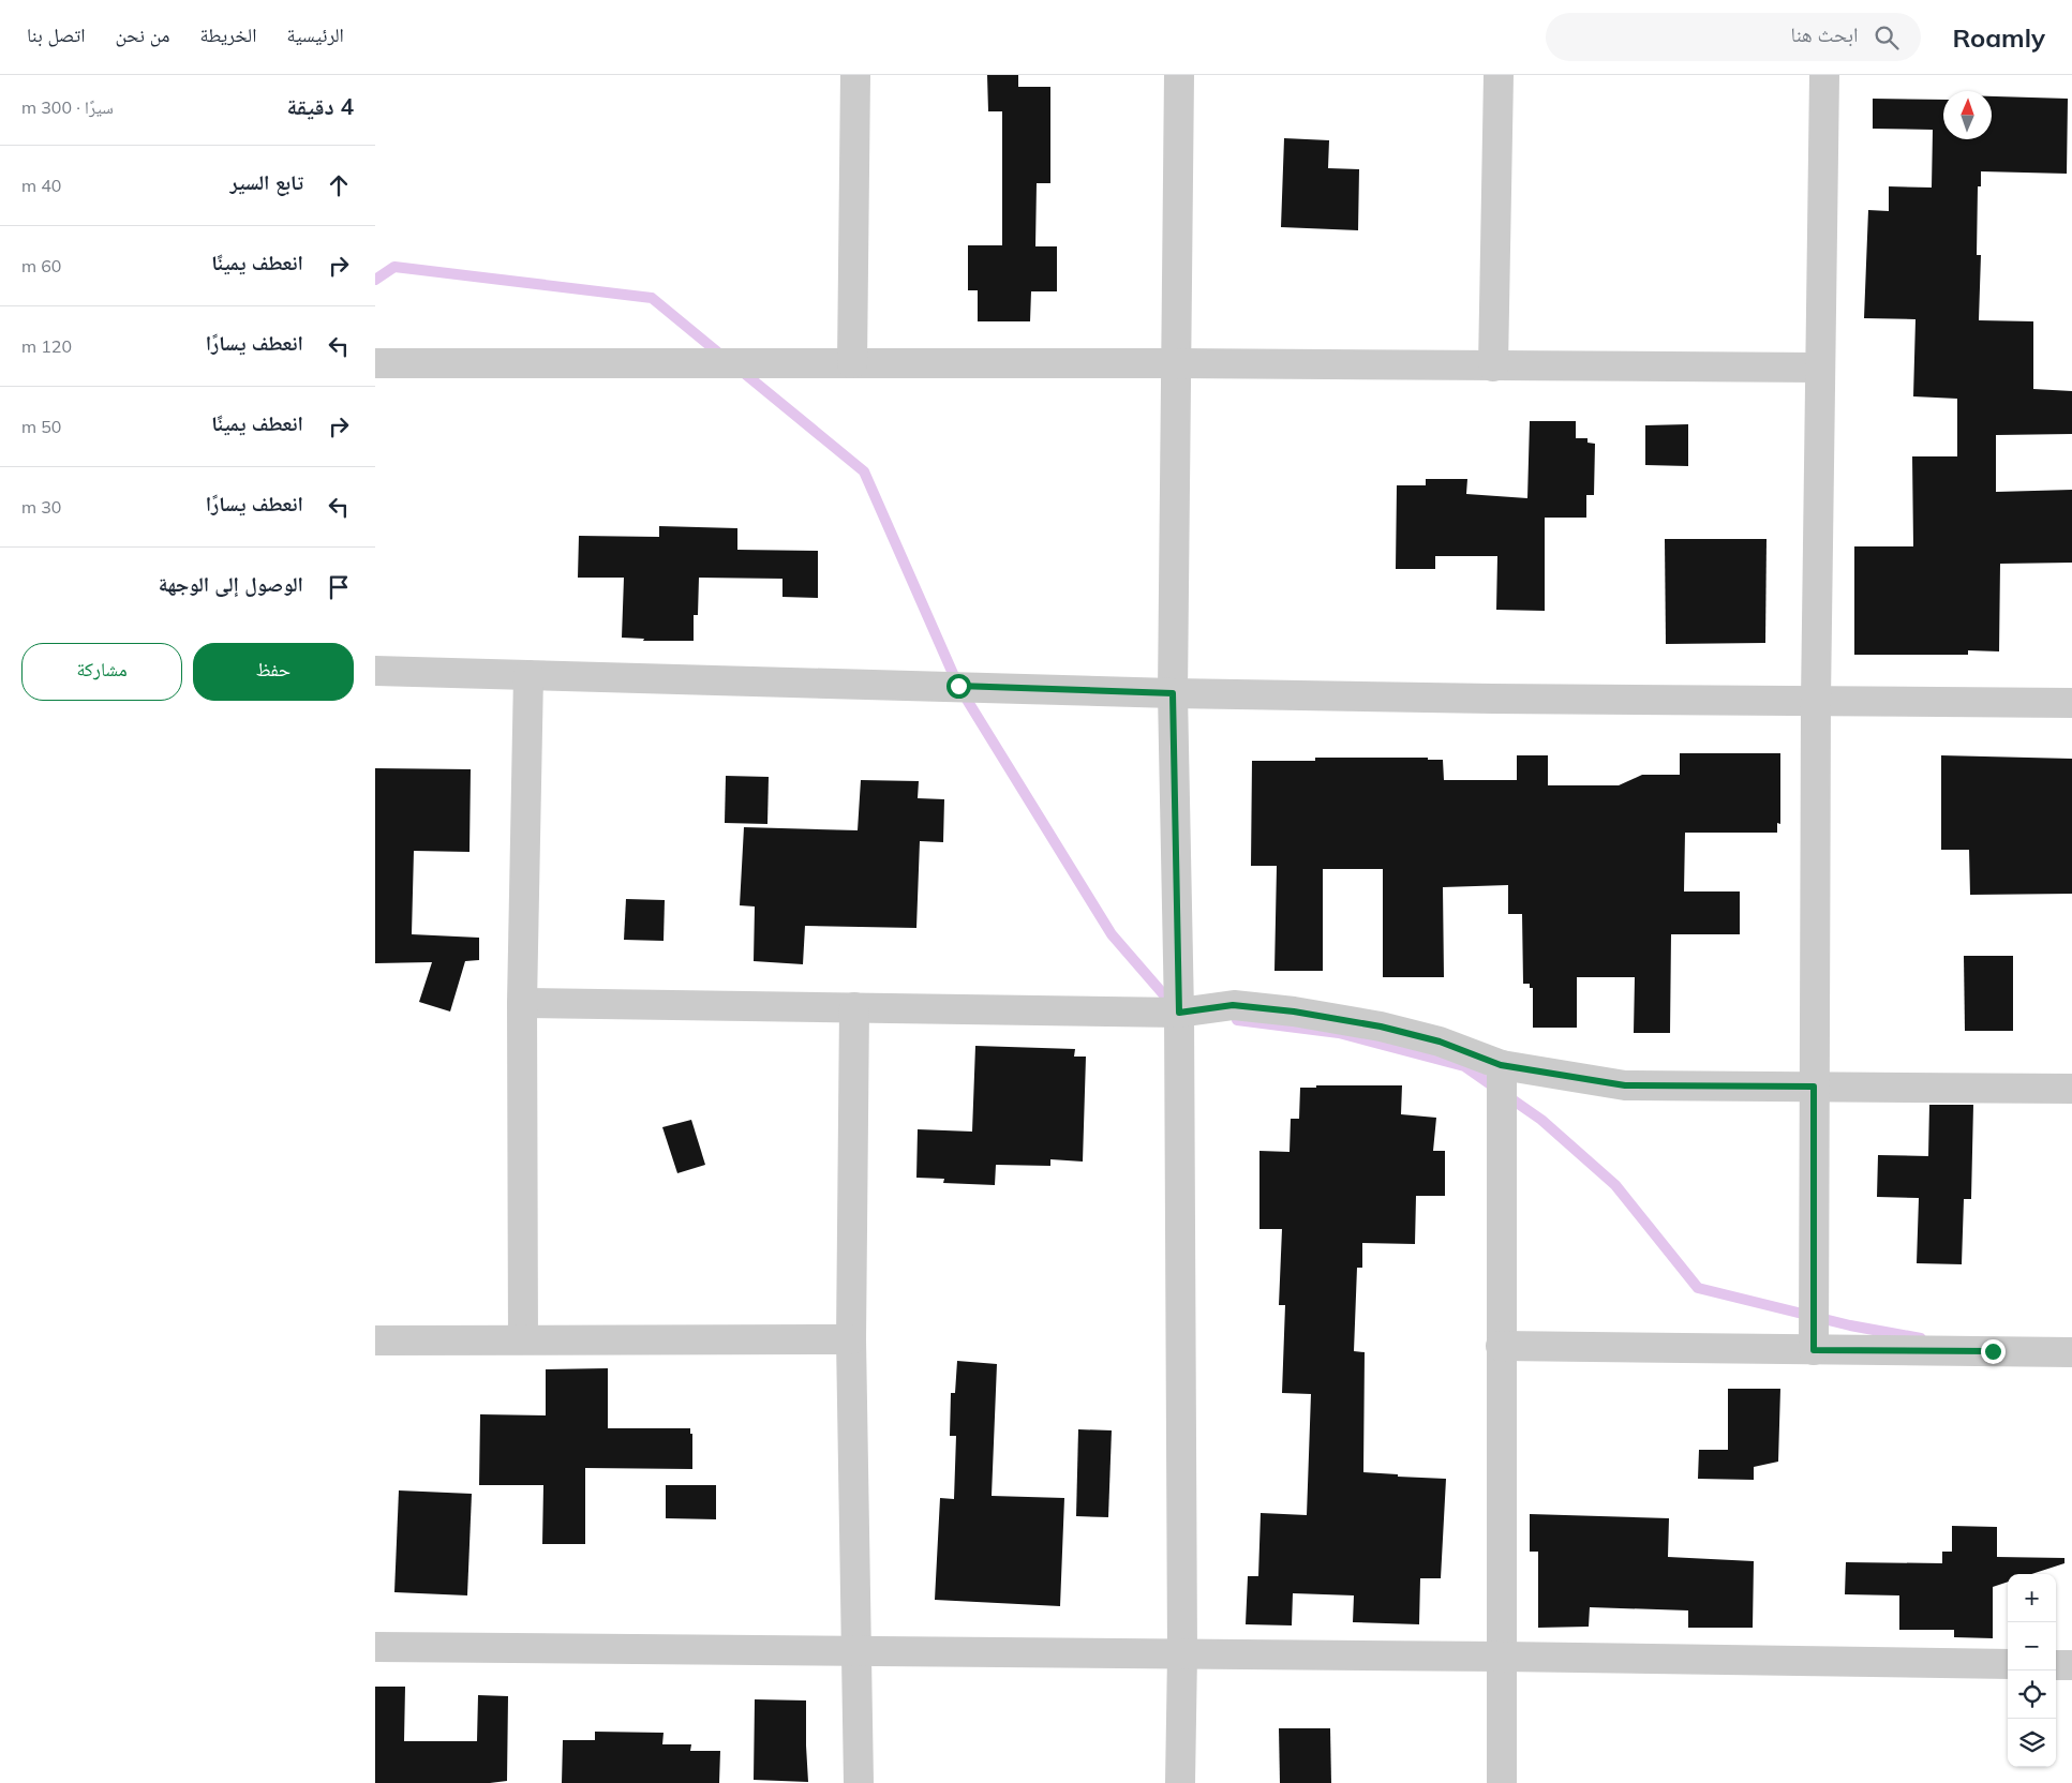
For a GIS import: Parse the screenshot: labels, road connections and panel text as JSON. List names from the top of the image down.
{
  "north": "top",
  "page": {
    "header": "Roamly",
    "search": "ابحث هنا",
    "nav": [
      "الرئيسية",
      "الخريطة",
      "من نحن",
      "اتصل بنا"
    ],
    "heading": ["4 دقيقة", "سيرًا · 300 m"],
    "list": [
      ["تابع السير", "40 m"],
      ["انعطف يمينًا", "60 m"],
      ["انعطف يسارًا", "120 m"],
      ["انعطف يمينًا", "50 m"],
      ["انعطف يسارًا", "30 m"],
      "الوصول إلى الوجهة"
    ],
    "buttons": ["حفظ", "مشاركة"],
    "map_buttons": ["+", "−"]
  }
}
